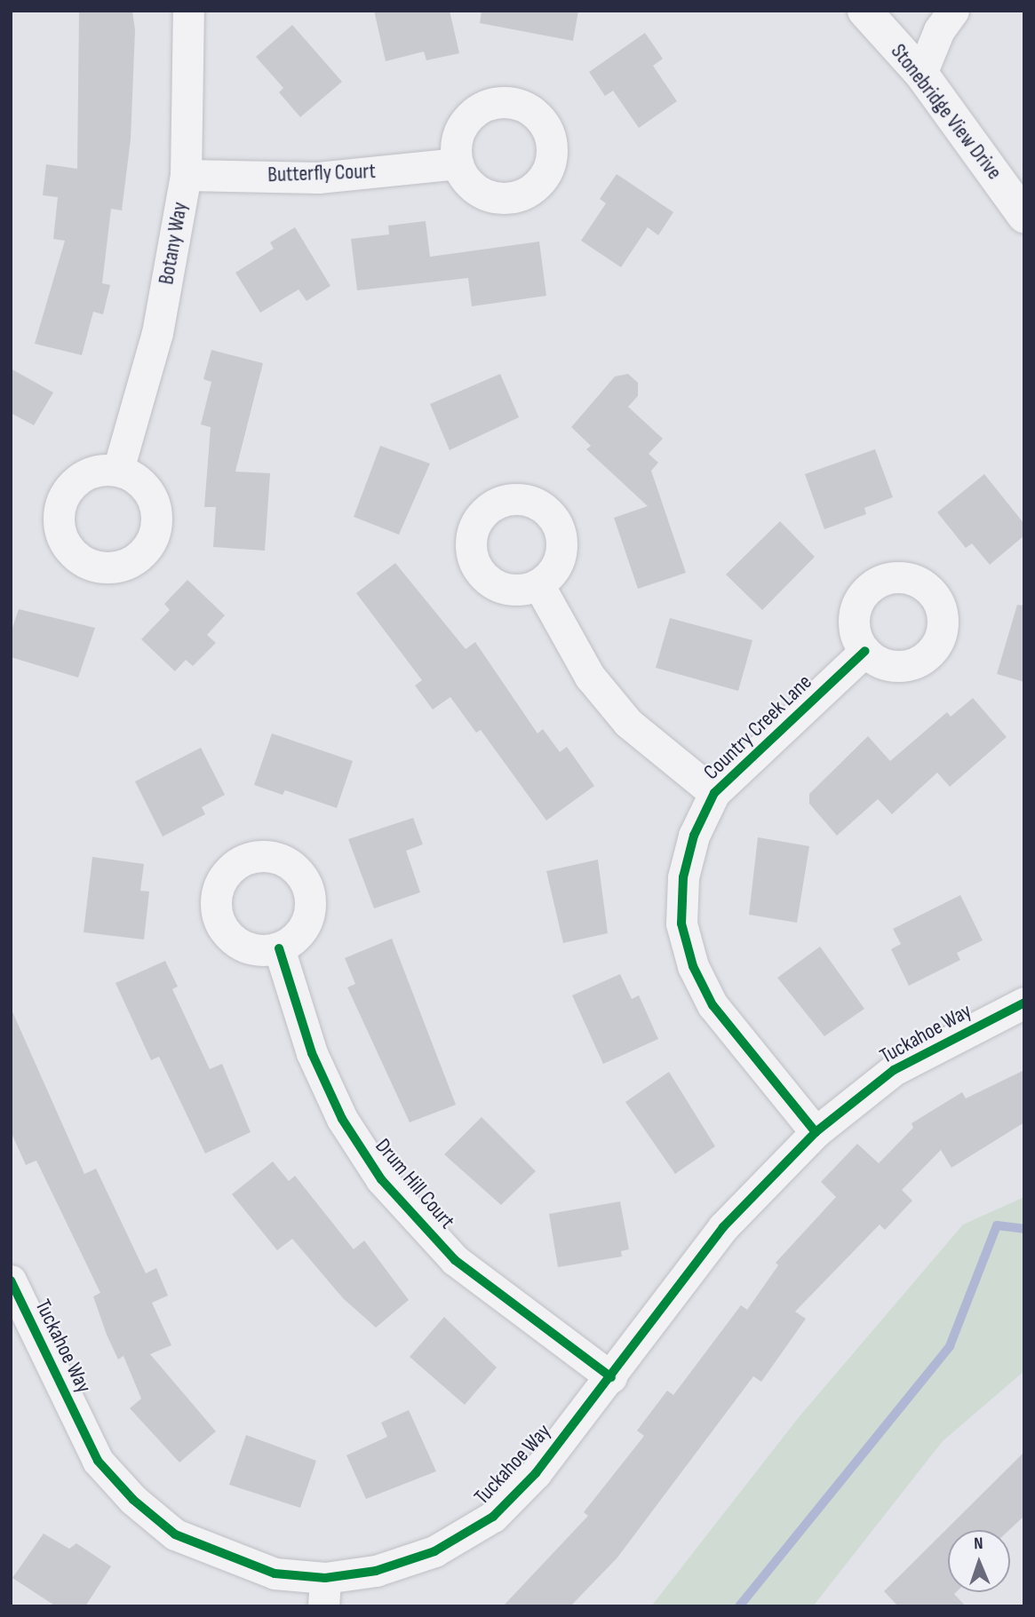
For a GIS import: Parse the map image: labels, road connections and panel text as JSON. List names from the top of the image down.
{
  "streets": {
    "street": [
      "Stonebridge View Drive",
      "Butterfly Court",
      "Botany Way",
      "Country Creek Lane",
      "Tuckahoe Way",
      "Drum Hill Court"
    ]
  },
  "crossings": [
    ["Butterfly Court", "Botany Way"],
    ["Country Creek Lane", "Tuckahoe Way"],
    ["Tuckahoe Way", "Drum Hill Court"]
  ],
  "north": "top"
}
